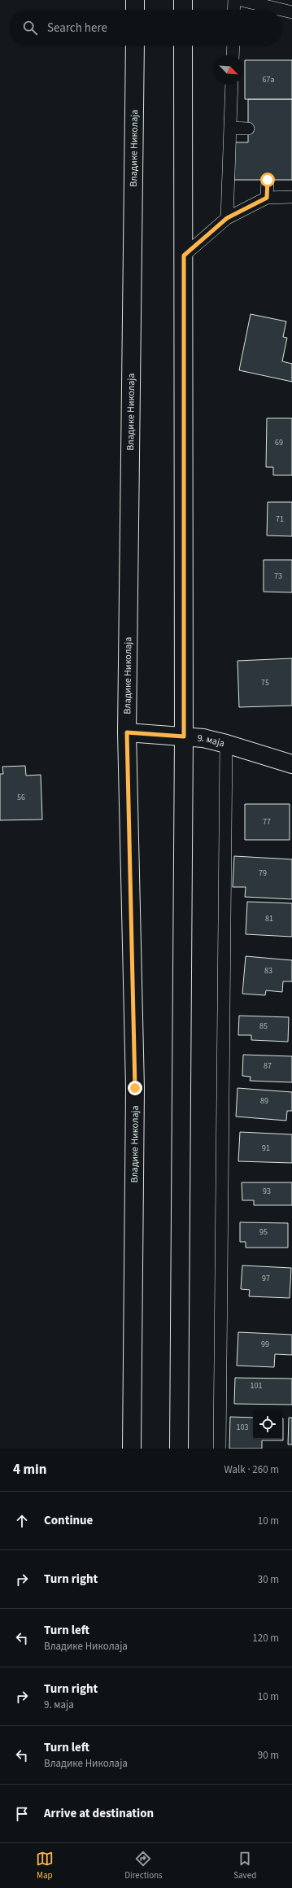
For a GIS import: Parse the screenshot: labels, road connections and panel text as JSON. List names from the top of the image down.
{
  "streets": {
    "main road": ["Владике Николаја", "9. маја"]
  },
  "crossings": [
    ["Владике Николаја", "9. маја"]
  ],
  "house_numbers": [
    "67a",
    "69",
    "71",
    "73",
    "75",
    "56",
    "77",
    "79",
    "81",
    "83",
    "85",
    "87",
    "89",
    "91",
    "93",
    "95",
    "97",
    "99",
    "101",
    "103"
  ],
  "north": "bottom right",
  "page": {
    "search": "Search here",
    "heading": ["4 min", "Walk · 260 m"],
    "list": [
      ["Continue", "10 m"],
      ["Turn right", "30 m"],
      ["Turn left", "Владике Николаја", "120 m"],
      ["Turn right", "9. маја", "10 m"],
      ["Turn left", "Владике Николаја", "90 m"],
      "Arrive at destination"
    ],
    "nav": ["Map", "Directions", "Saved"]
  }
}
